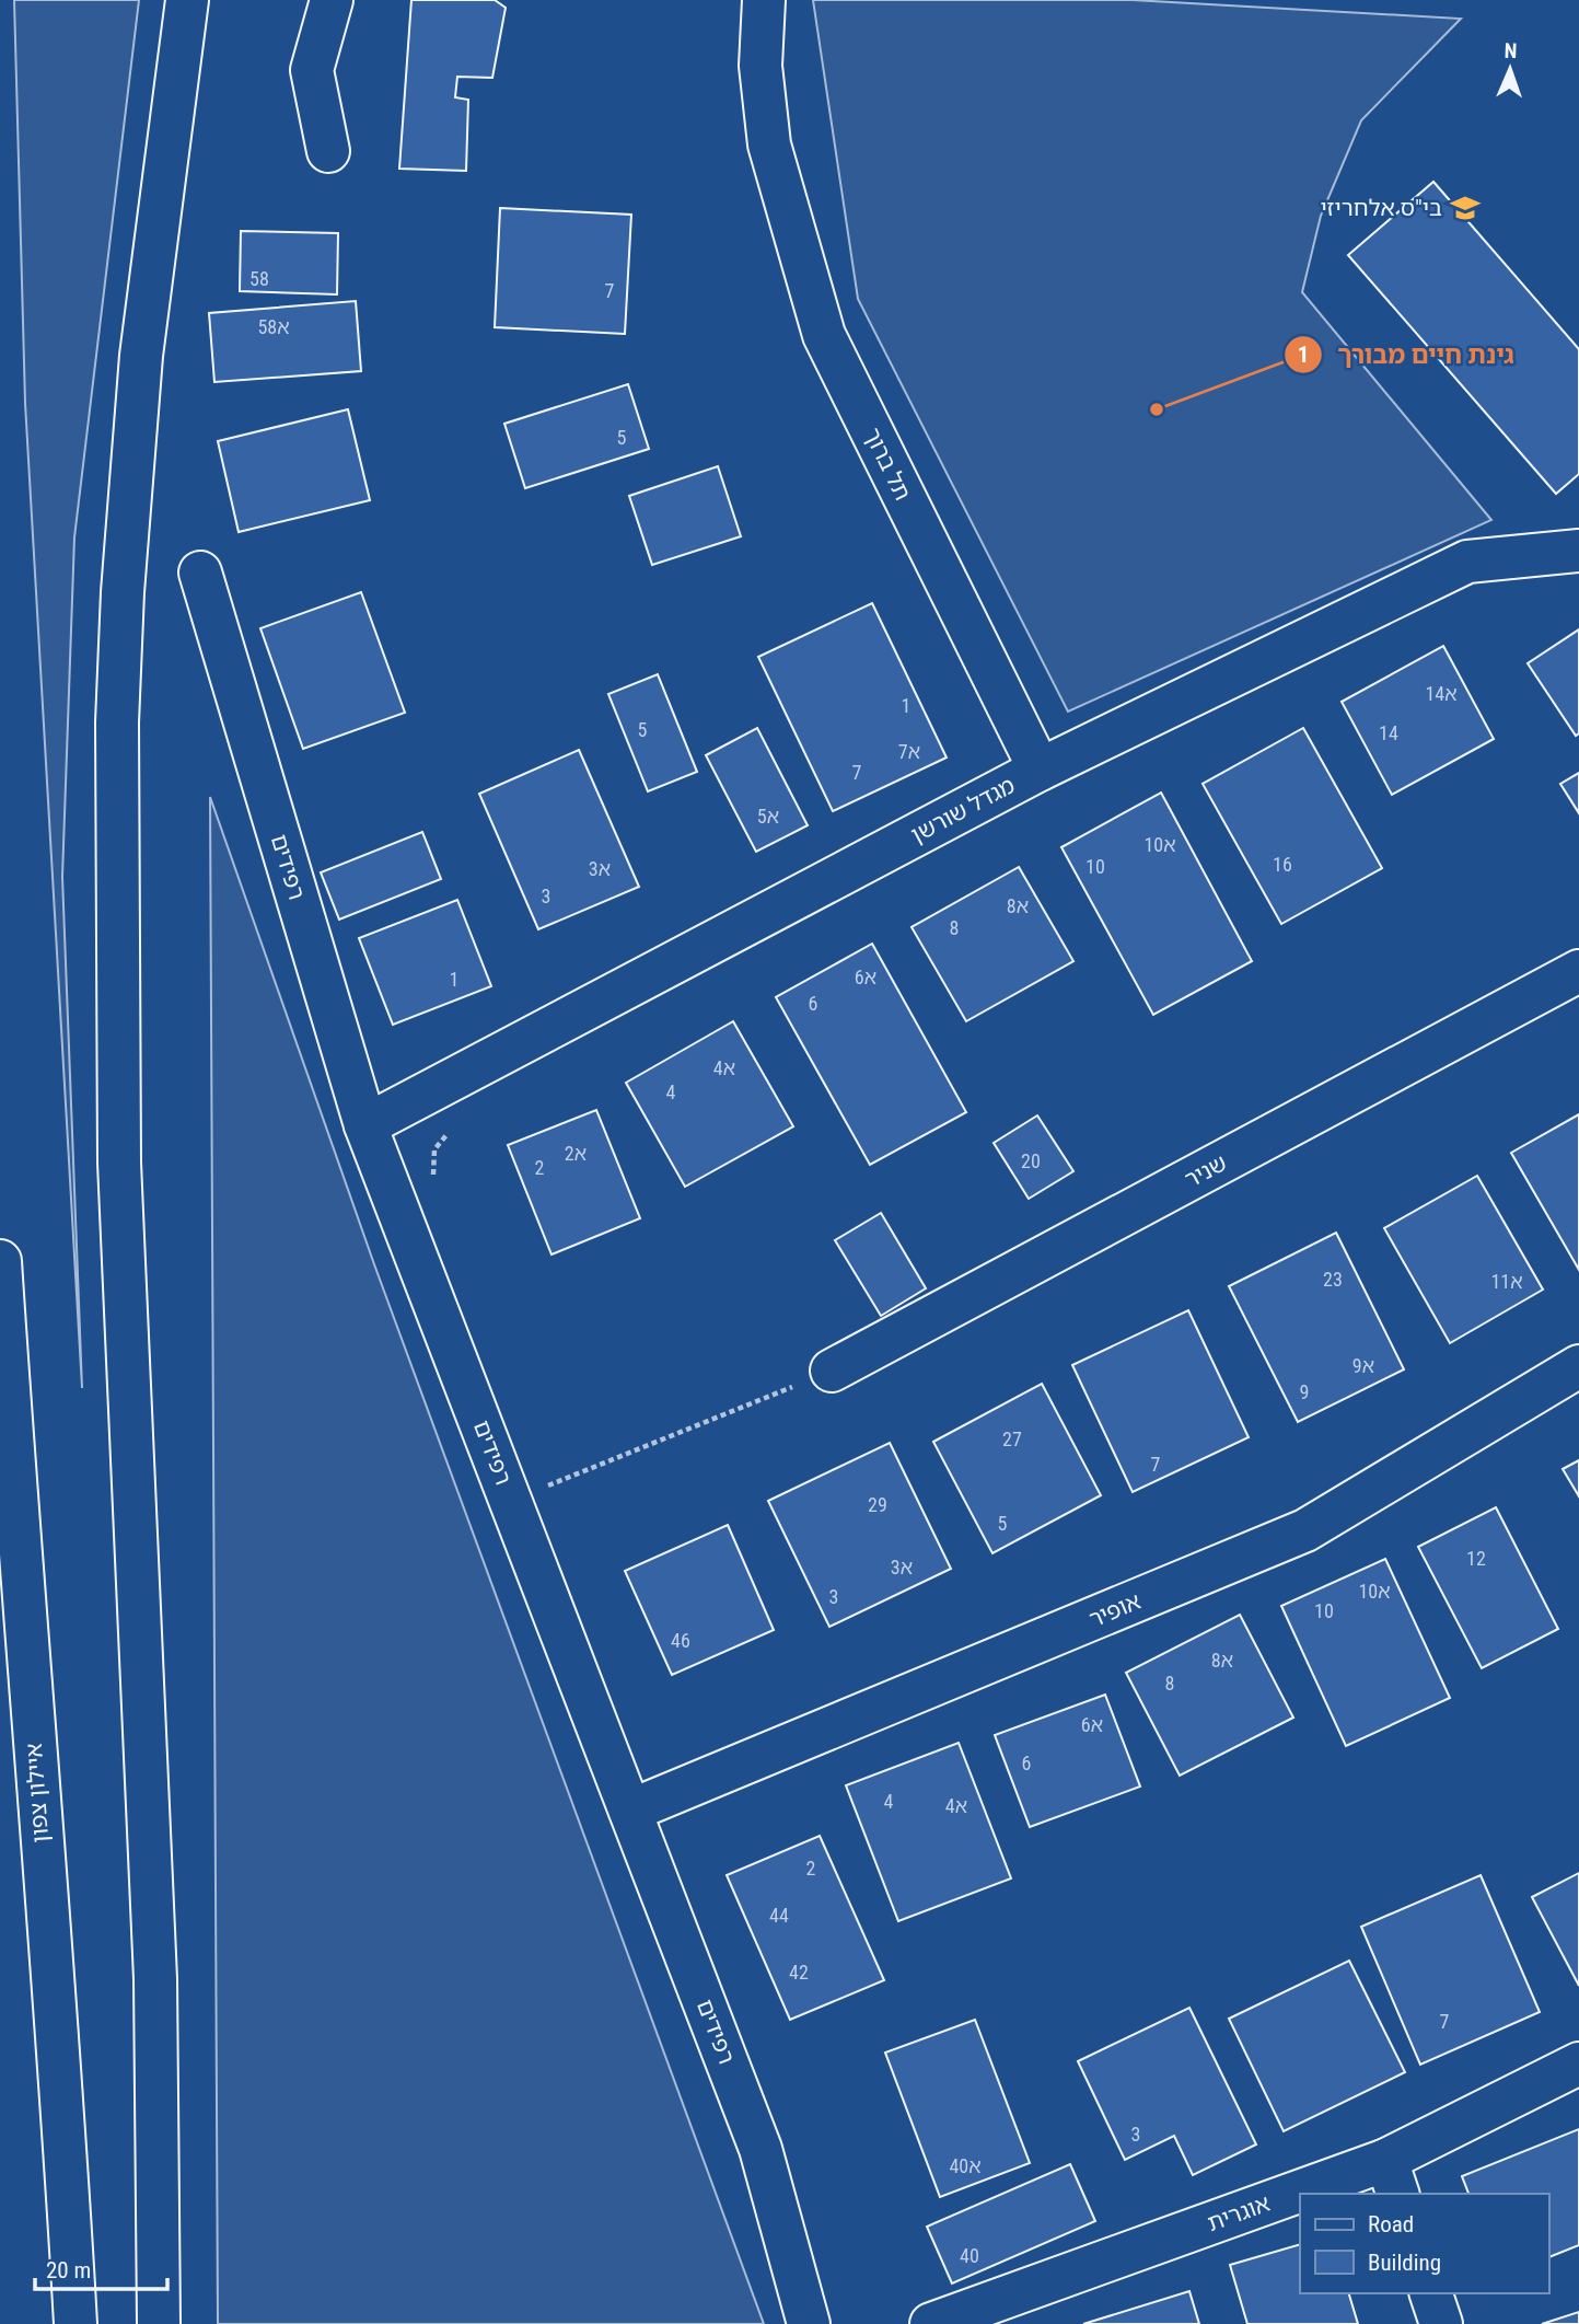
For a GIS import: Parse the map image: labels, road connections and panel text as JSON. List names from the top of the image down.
{
  "streets": {
    "main road": [
      "תל ברוך",
      "מגדל שורשן",
      "רפידים",
      "שניר",
      "אופיר",
      "איילון צפון",
      "אוגרית"
    ]
  },
  "crossings": [
    ["תל ברוך", "מגדל שורשן"],
    ["מגדל שורשן", "רפידים"],
    ["רפידים", "אופיר"]
  ],
  "places": {
    "school or university": ["בי\"ס אלחריזי"],
    "other": ["גינת חיים מבורך"]
  },
  "house_numbers": [
    "58",
    "7",
    "58א",
    "5",
    "14א",
    "1",
    "5",
    "14",
    "7א",
    "7",
    "5א",
    "10א",
    "16",
    "10",
    "3א",
    "3",
    "8א",
    "8",
    "6א",
    "1",
    "6",
    "4א",
    "4",
    "2א",
    "20",
    "2",
    "23",
    "11א",
    "9א",
    "9",
    "27",
    "7",
    "29",
    "5",
    "12",
    "3א",
    "10א",
    "3",
    "10",
    "46",
    "8א",
    "8",
    "6א",
    "6",
    "4",
    "4א",
    "2",
    "44",
    "42",
    "7",
    "3",
    "40א",
    "40"
  ],
  "legend": ["Road", "Building"],
  "scale_bar": "20 m",
  "north": "top"
}
